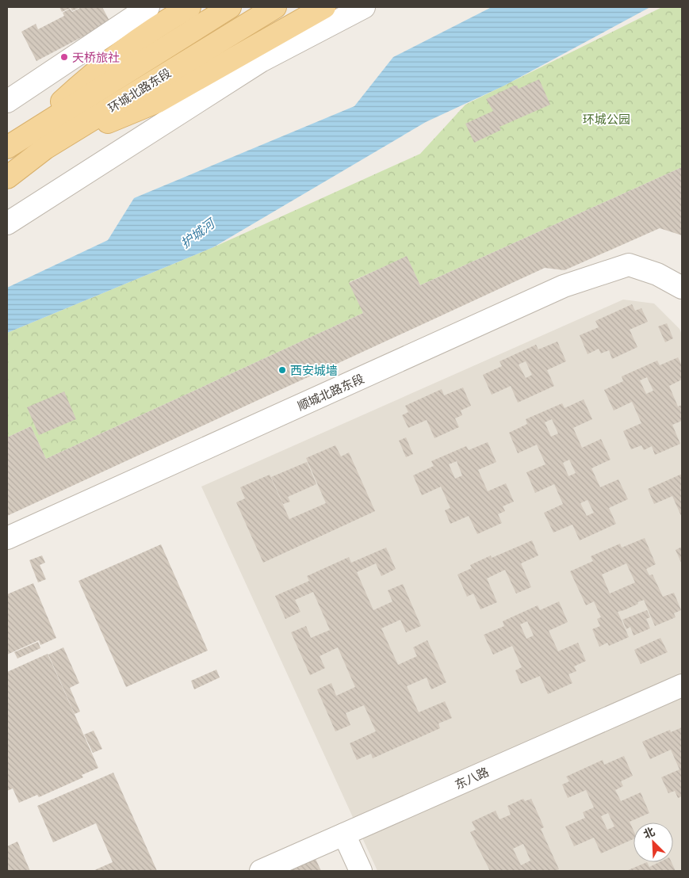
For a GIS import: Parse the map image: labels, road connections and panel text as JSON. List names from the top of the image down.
{
  "streets": {
    "main road": ["环城北路东段"],
    "street": ["顺城北路东段", "东八路"]
  },
  "water": ["护城河"],
  "parks": ["环城公园"],
  "places": ["天桥旅社", "西安城墙"],
  "north": "top left"
}
